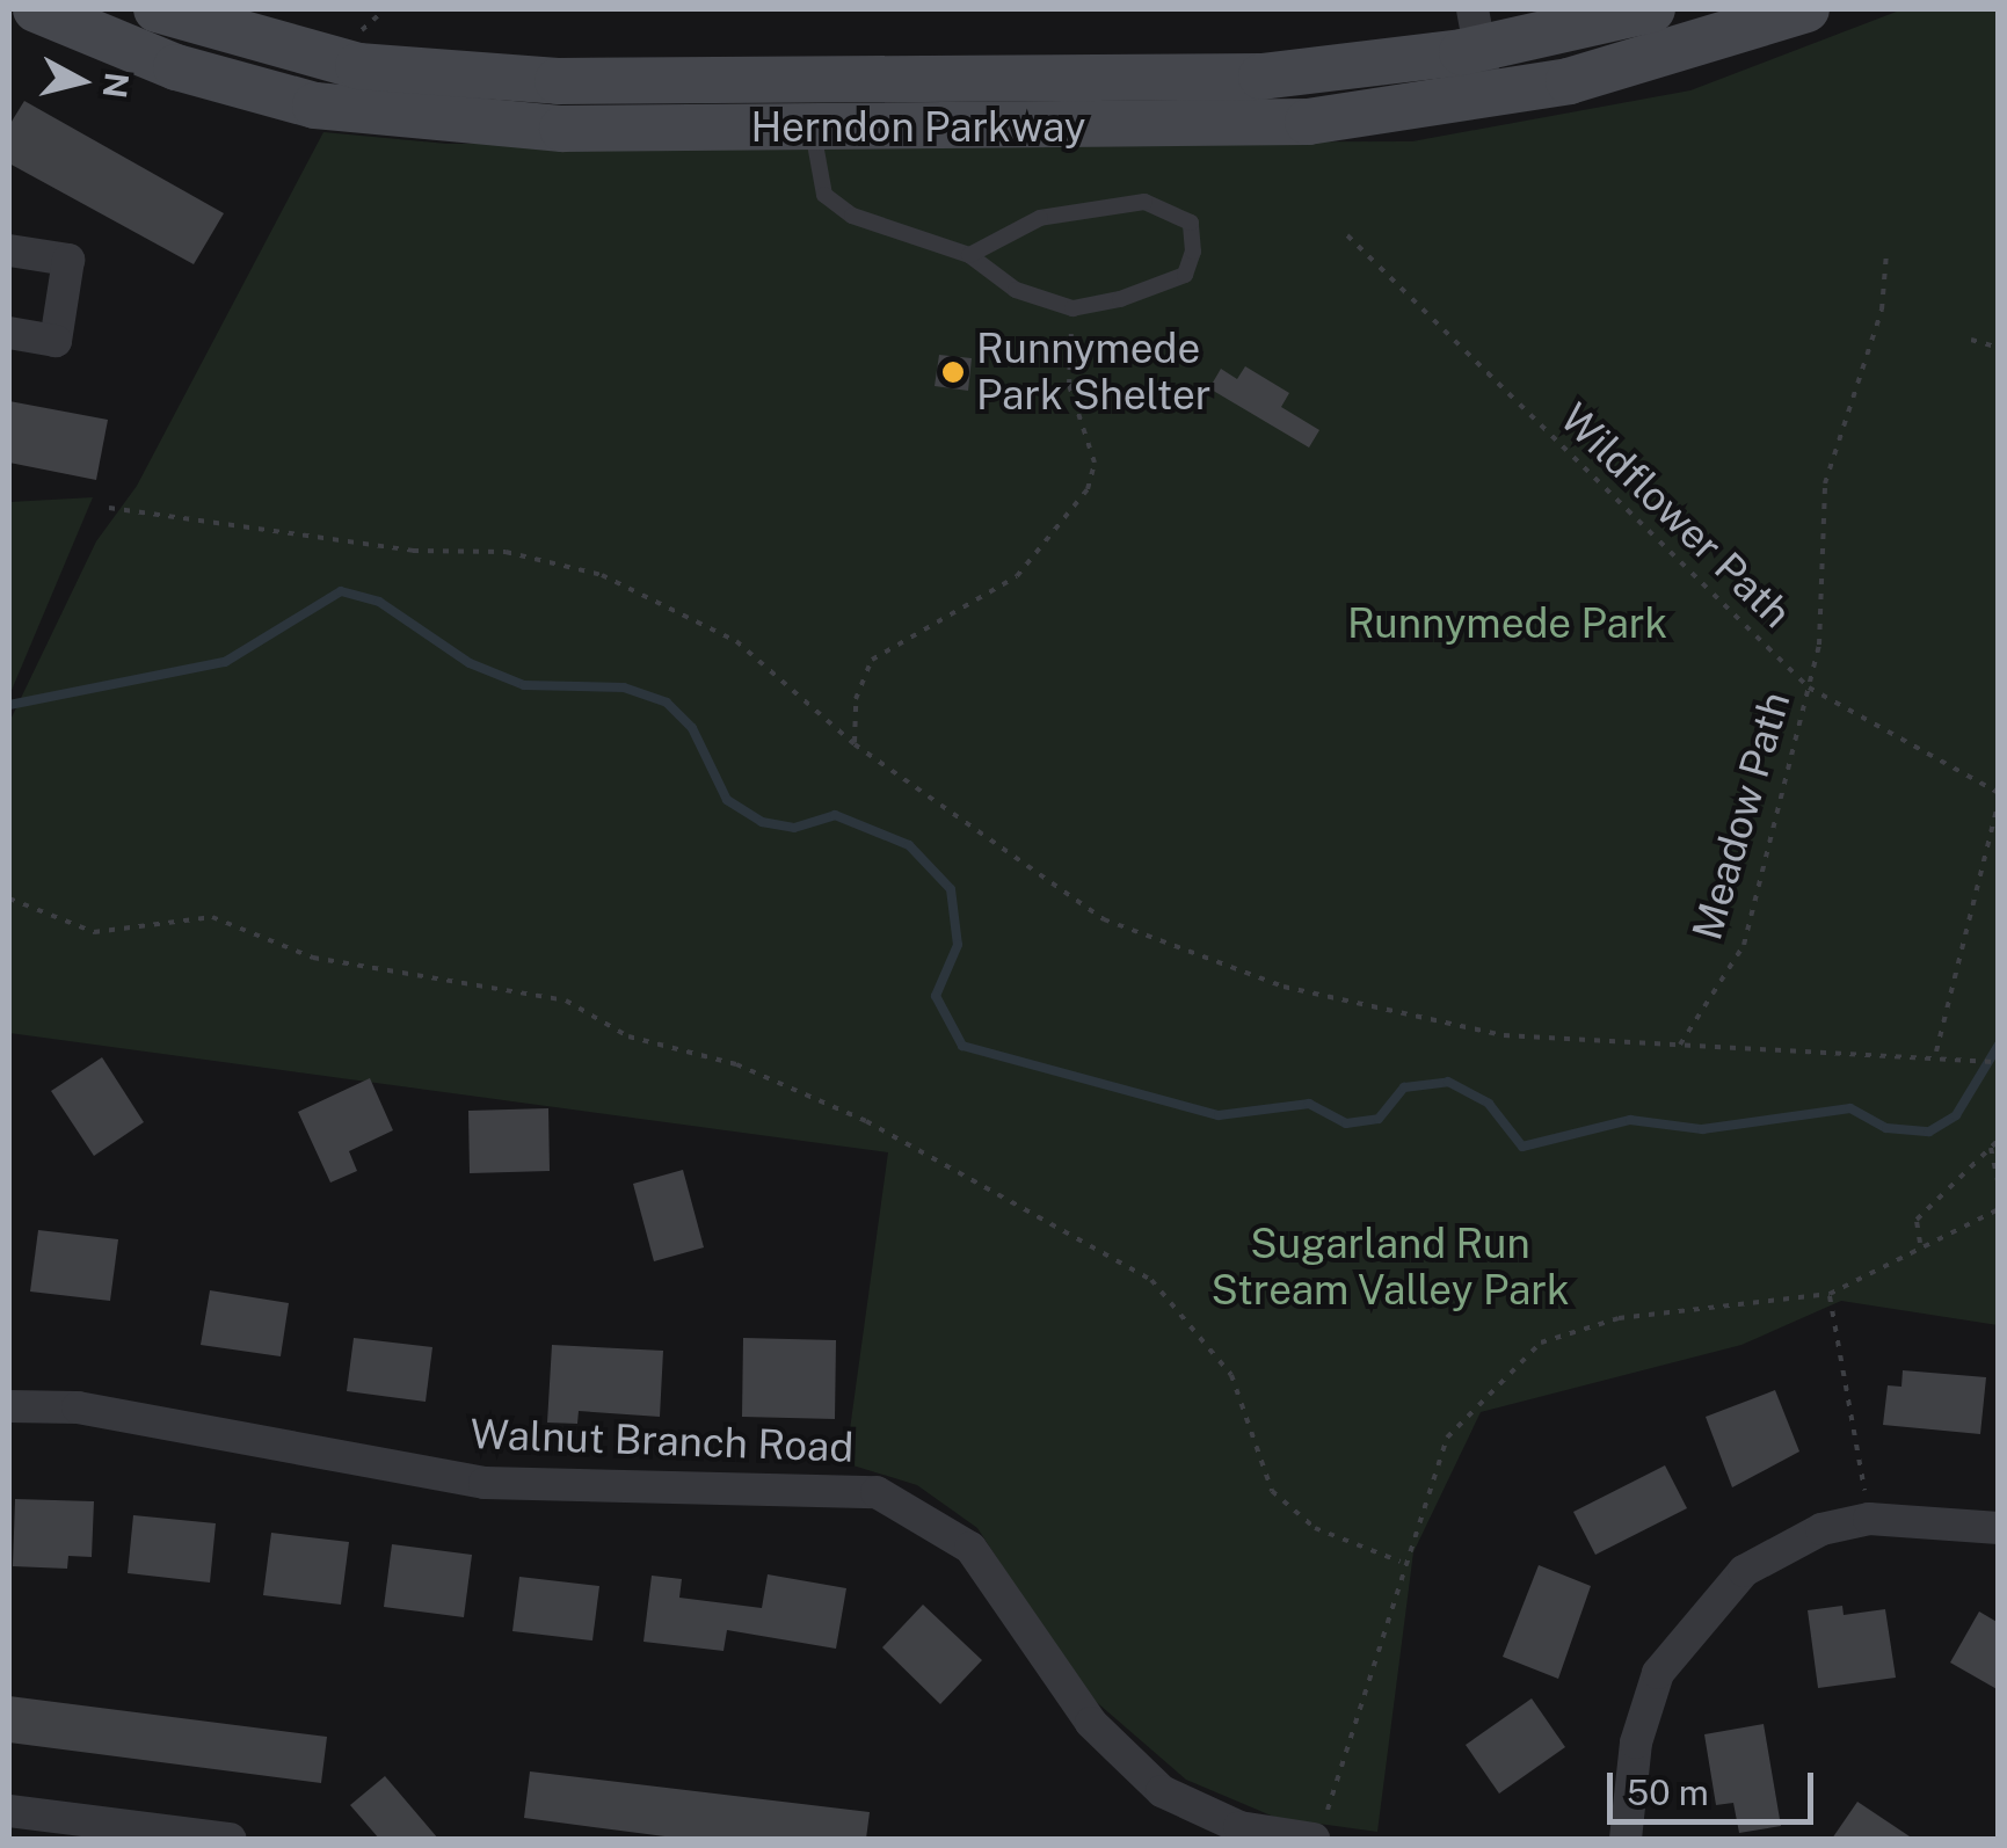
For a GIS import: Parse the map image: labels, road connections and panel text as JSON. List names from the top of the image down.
{
  "streets": {
    "main road": ["Herndon Parkway"],
    "street": ["Walnut Branch Road"],
    "path": ["Wildflower Path", "Meadow Path"]
  },
  "crossings": [
    ["Wildflower Path", "Meadow Path"]
  ],
  "parks": ["Runnymede Park", "Sugarland Run Stream Valley Park"],
  "places": ["Runnymede Park Shelter"],
  "scale_bar": "50 m",
  "north": "right"
}
